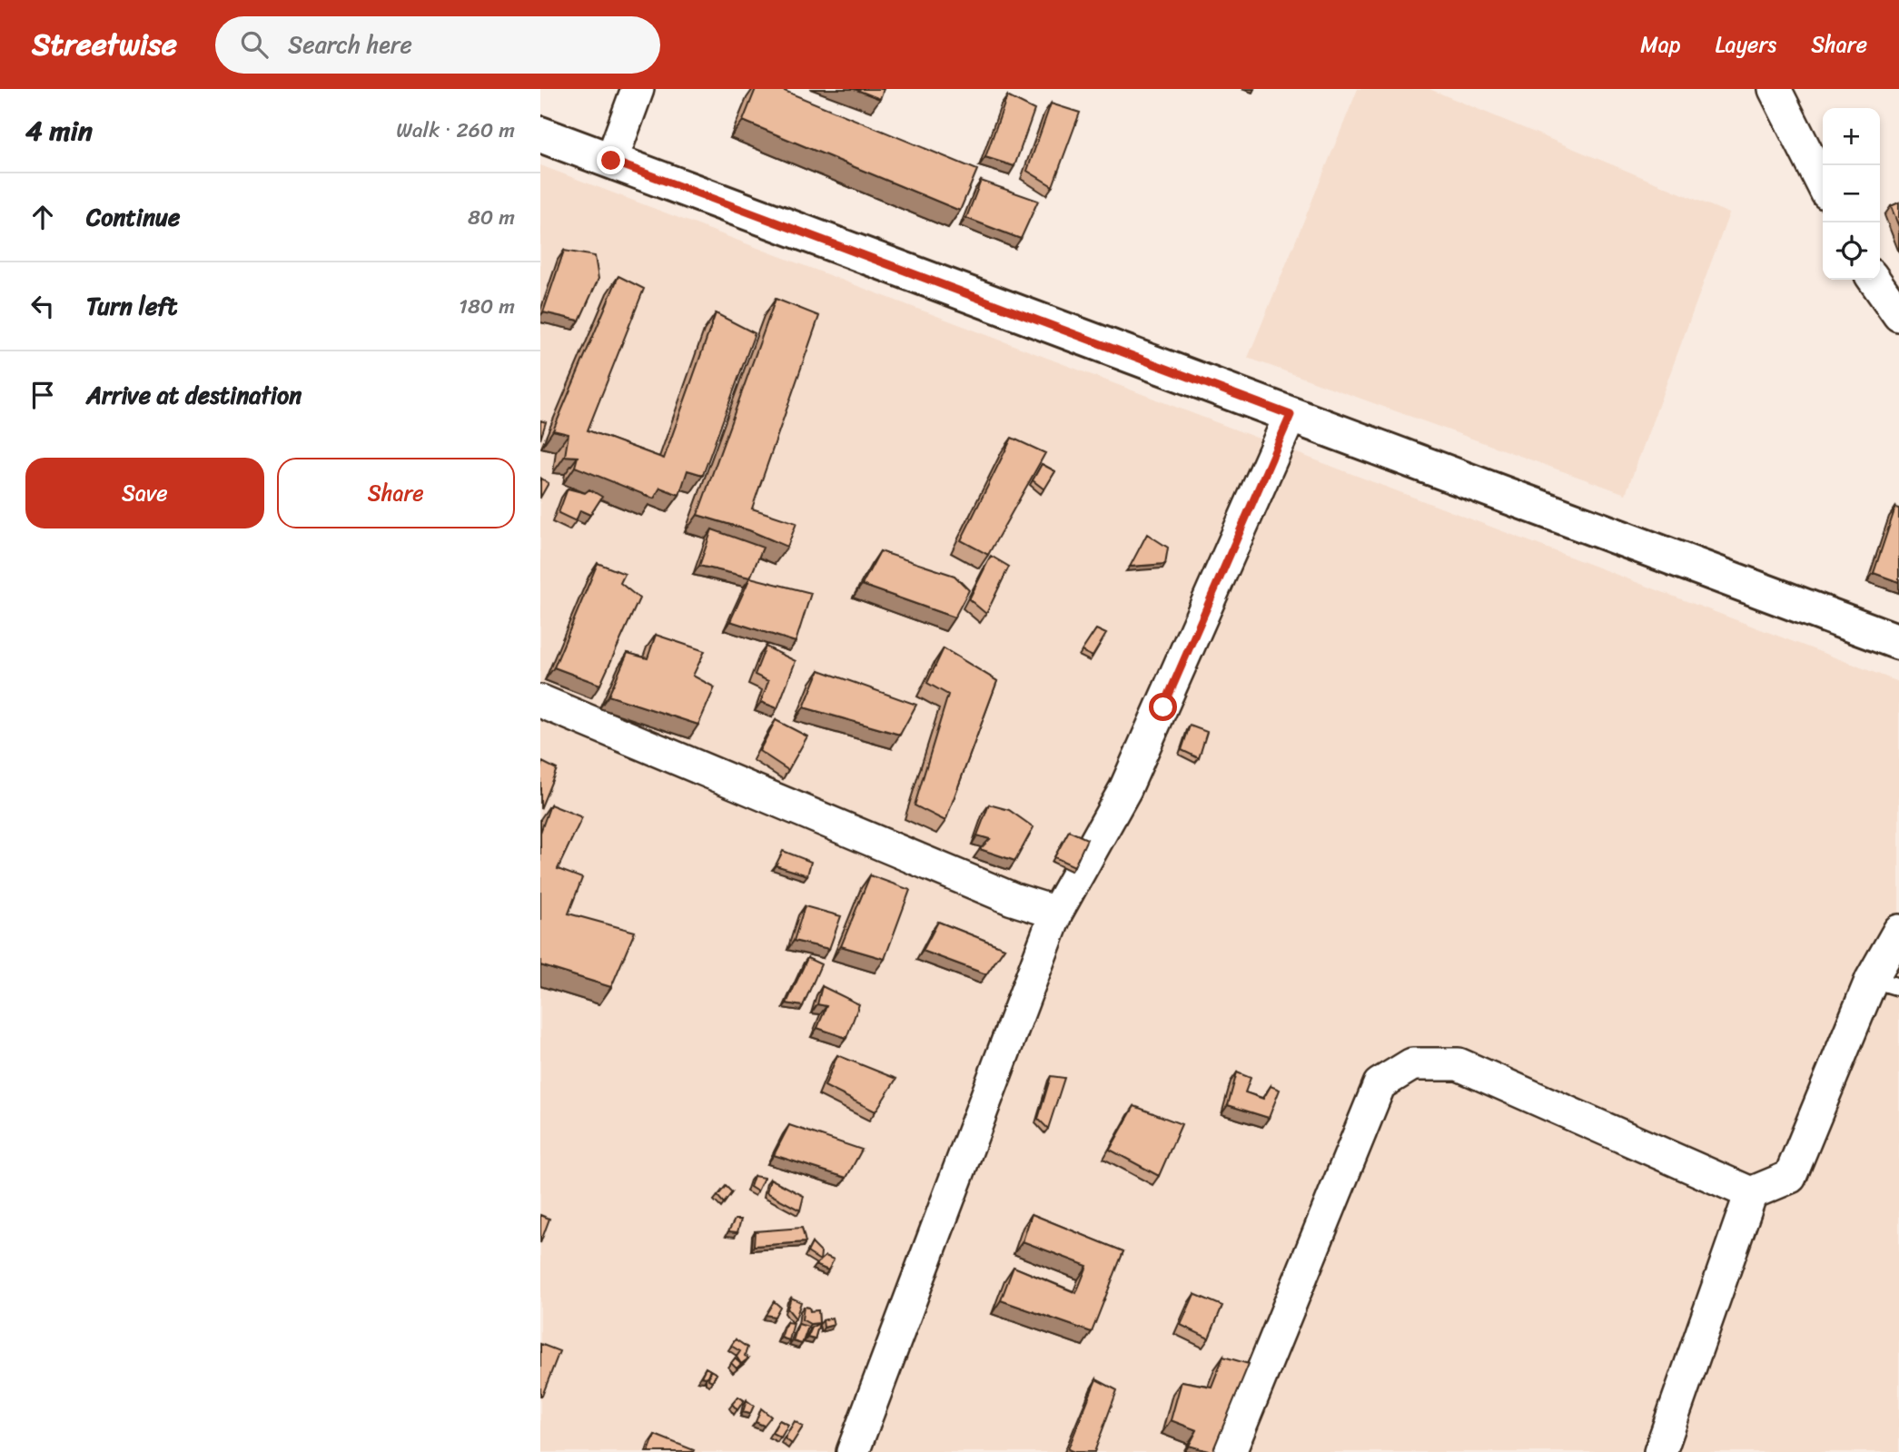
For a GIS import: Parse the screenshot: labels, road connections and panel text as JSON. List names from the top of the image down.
{
  "page": {
    "header": "Streetwise",
    "search": "Search here",
    "nav": ["Map", "Layers", "Share"],
    "heading": ["4 min", "Walk · 260 m"],
    "map_buttons": ["+", "−"],
    "list": [
      ["Continue", "80 m"],
      ["Turn left", "180 m"],
      "Arrive at destination"
    ],
    "buttons": ["Save", "Share"]
  }
}
